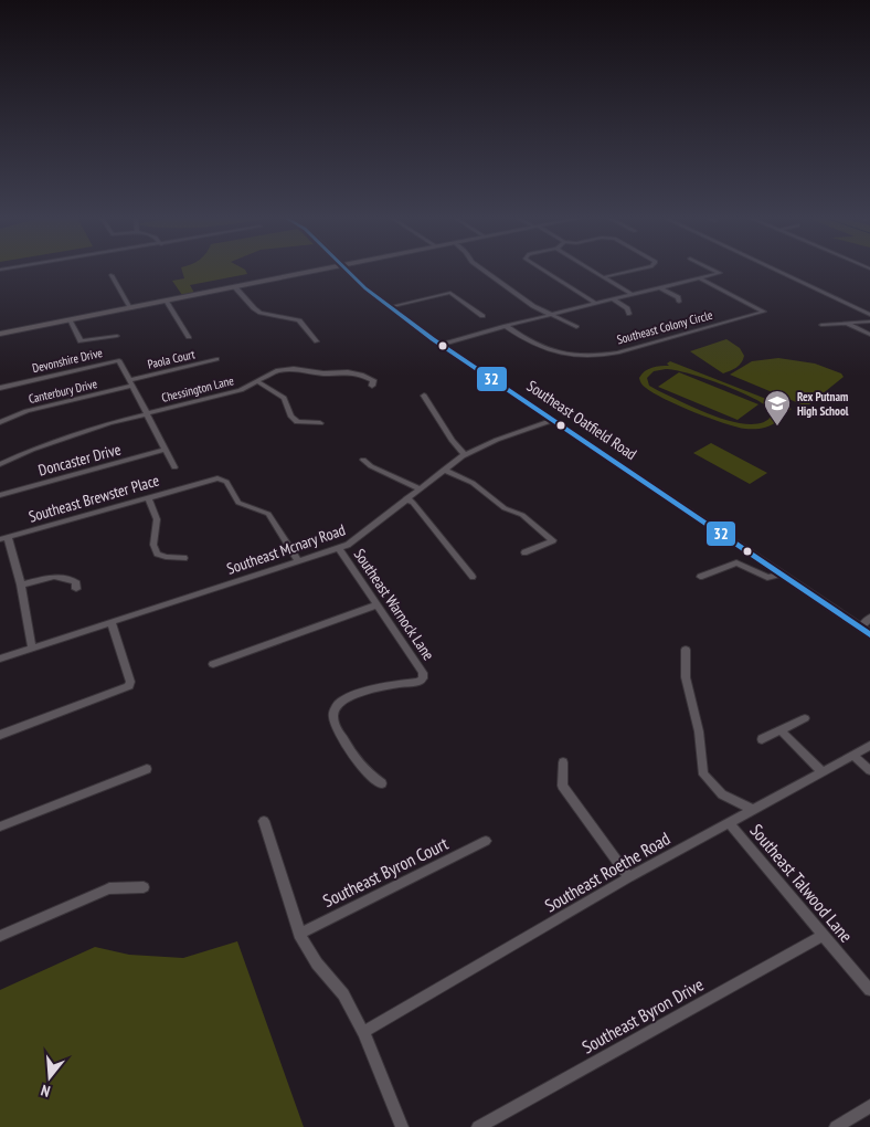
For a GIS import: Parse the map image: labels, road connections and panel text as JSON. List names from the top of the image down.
{
  "streets": {
    "main road": ["Southeast Oatfield Road"],
    "street": [
      "Southeast Colony Circle",
      "Paola Court",
      "Devonshire Drive",
      "Chessington Lane",
      "Canterbury Drive",
      "Doncaster Drive",
      "Southeast Brewster Place",
      "Southeast Mcnary Road",
      "Southeast Warnock Lane",
      "Southeast Byron Court",
      "Southeast Roethe Road",
      "Southeast Talwood Lane",
      "Southeast Byron Drive"
    ]
  },
  "crossings": [
    ["Paola Court", "Devonshire Drive"],
    ["Paola Court", "Canterbury Drive"],
    ["Devonshire Drive", "Chessington Lane"],
    ["Devonshire Drive", "Canterbury Drive"],
    ["Devonshire Drive", "Doncaster Drive"],
    ["Chessington Lane", "Doncaster Drive"],
    ["Southeast Oatfield Road", "Southeast Mcnary Road"],
    ["Southeast Brewster Place", "Southeast Mcnary Road"],
    ["Southeast Mcnary Road", "Southeast Warnock Lane"],
    ["Southeast Roethe Road", "Southeast Talwood Lane"],
    ["Southeast Talwood Lane", "Southeast Byron Drive"]
  ],
  "places": {
    "school or university": ["Rex Putnam High School"]
  },
  "lines": ["transit line 32"],
  "north": "bottom"
}
